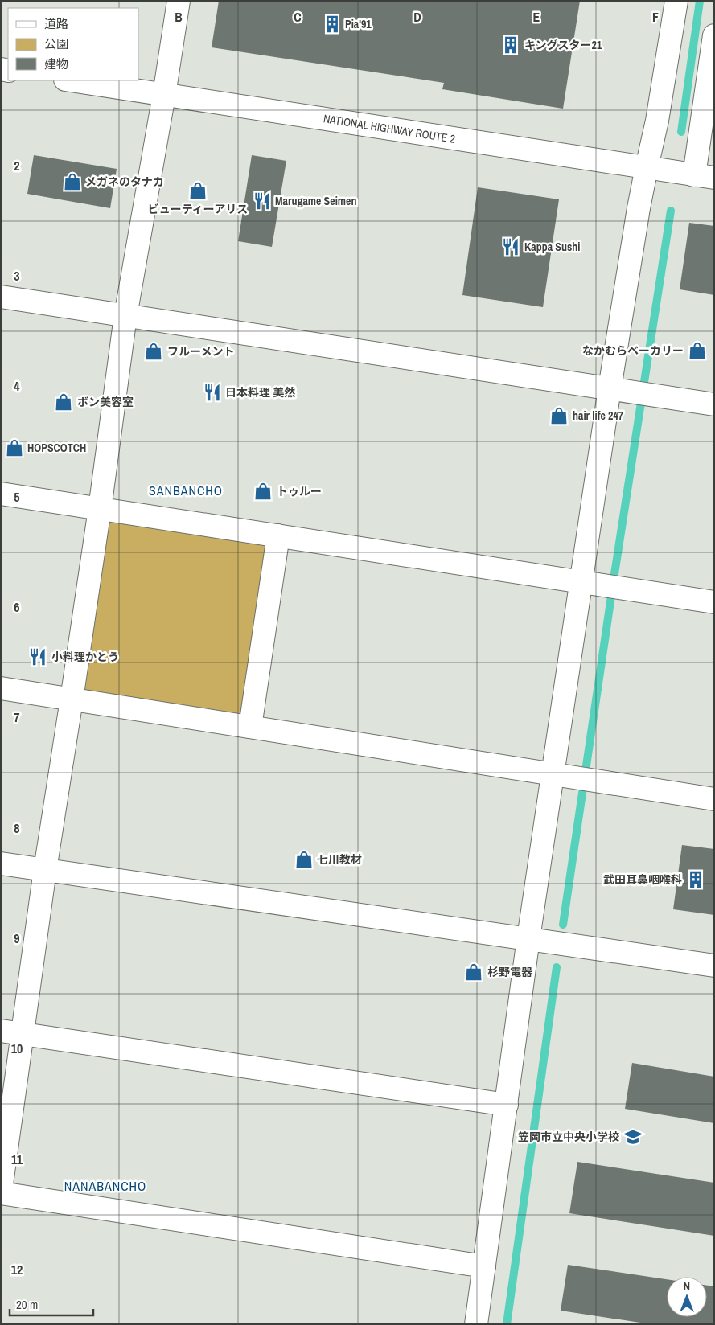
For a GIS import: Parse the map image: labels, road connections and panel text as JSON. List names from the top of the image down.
{
  "streets": {
    "main road": ["NATIONAL HIGHWAY ROUTE 2"]
  },
  "districts": ["SANBANCHO", "NANABANCHO"],
  "places": {
    "building": ["Pia'91", "キングスター21", "武田耳鼻咽喉科"],
    "shop": [
      "メガネのタナカ",
      "ビューティーアリス",
      "なかむらベーカリー",
      "フルーメント",
      "ボン美容室",
      "hair life 247",
      "HOPSCOTCH",
      "トゥルー",
      "七川教材",
      "杉野電器"
    ],
    "restaurant": [
      "Marugame Seimen",
      "Kappa Sushi",
      "日本料理 美然",
      "小料理かとう"
    ],
    "school or university": ["笠岡市立中央小学校"]
  },
  "legend": ["道路", "公園", "建物"],
  "scale_bar": "20 m",
  "north": "top",
  "grid": {
    "columns": [
      "B",
      "C",
      "D",
      "E",
      "F"
    ],
    "rows": [
      "2",
      "3",
      "4",
      "5",
      "6",
      "7",
      "8",
      "9",
      "10",
      "11",
      "12"
    ]
  }
}
